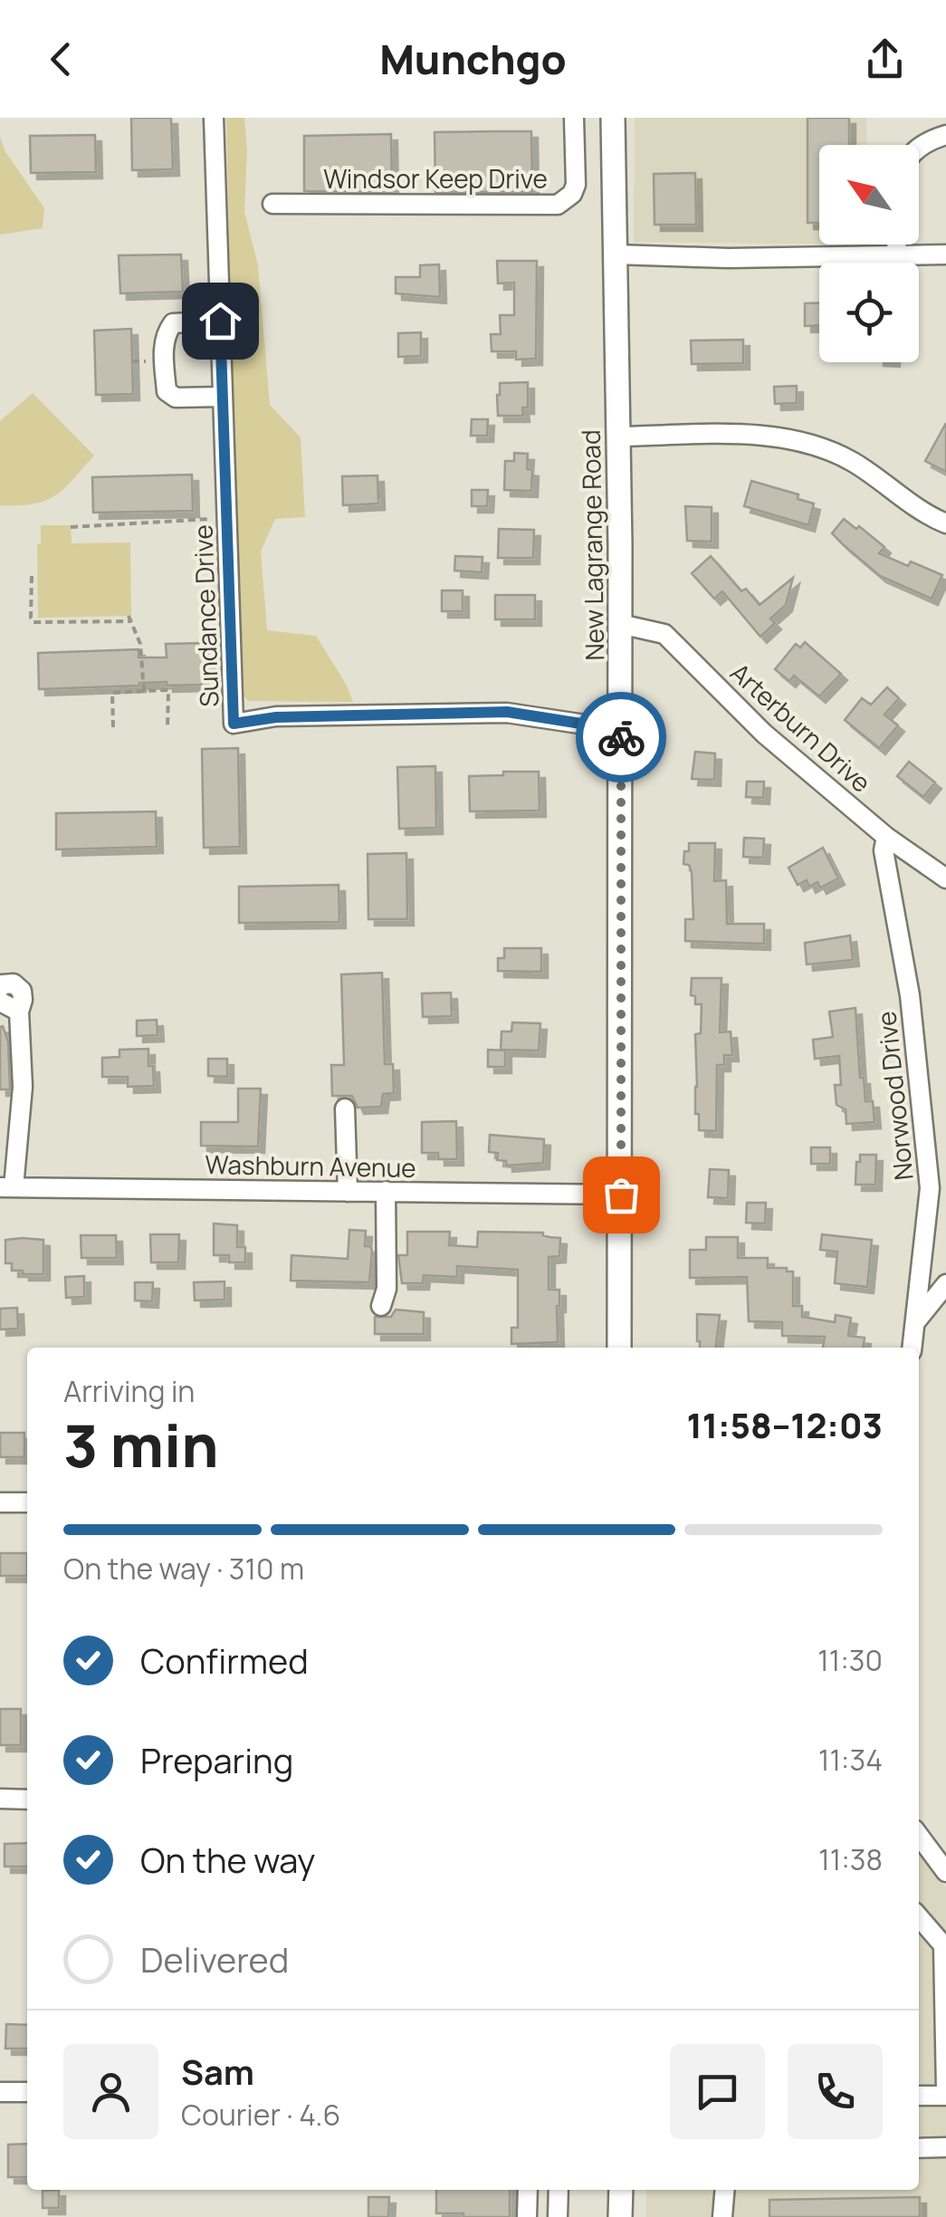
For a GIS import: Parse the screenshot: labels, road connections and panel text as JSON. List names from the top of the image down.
{
  "streets": {
    "main road": ["New Lagrange Road"],
    "street": [
      "Windsor Keep Drive",
      "Sundance Drive",
      "Arterburn Drive",
      "Norwood Drive",
      "Washburn Avenue"
    ]
  },
  "crossings": [
    ["New Lagrange Road", "Sundance Drive"],
    ["New Lagrange Road", "Arterburn Drive"],
    ["New Lagrange Road", "Washburn Avenue"],
    ["Arterburn Drive", "Norwood Drive"]
  ],
  "north": "top left",
  "page": {
    "header": "Munchgo",
    "heading": ["3 min", "Arriving in", "11:58–12:03"],
    "panel": ["Sam", "Courier · 4.6"],
    "bar": "On the way · 310 m",
    "list": [
      ["Confirmed", "11:30"],
      ["Preparing", "11:34"],
      ["On the way", "11:38"],
      "Delivered"
    ]
  }
}
